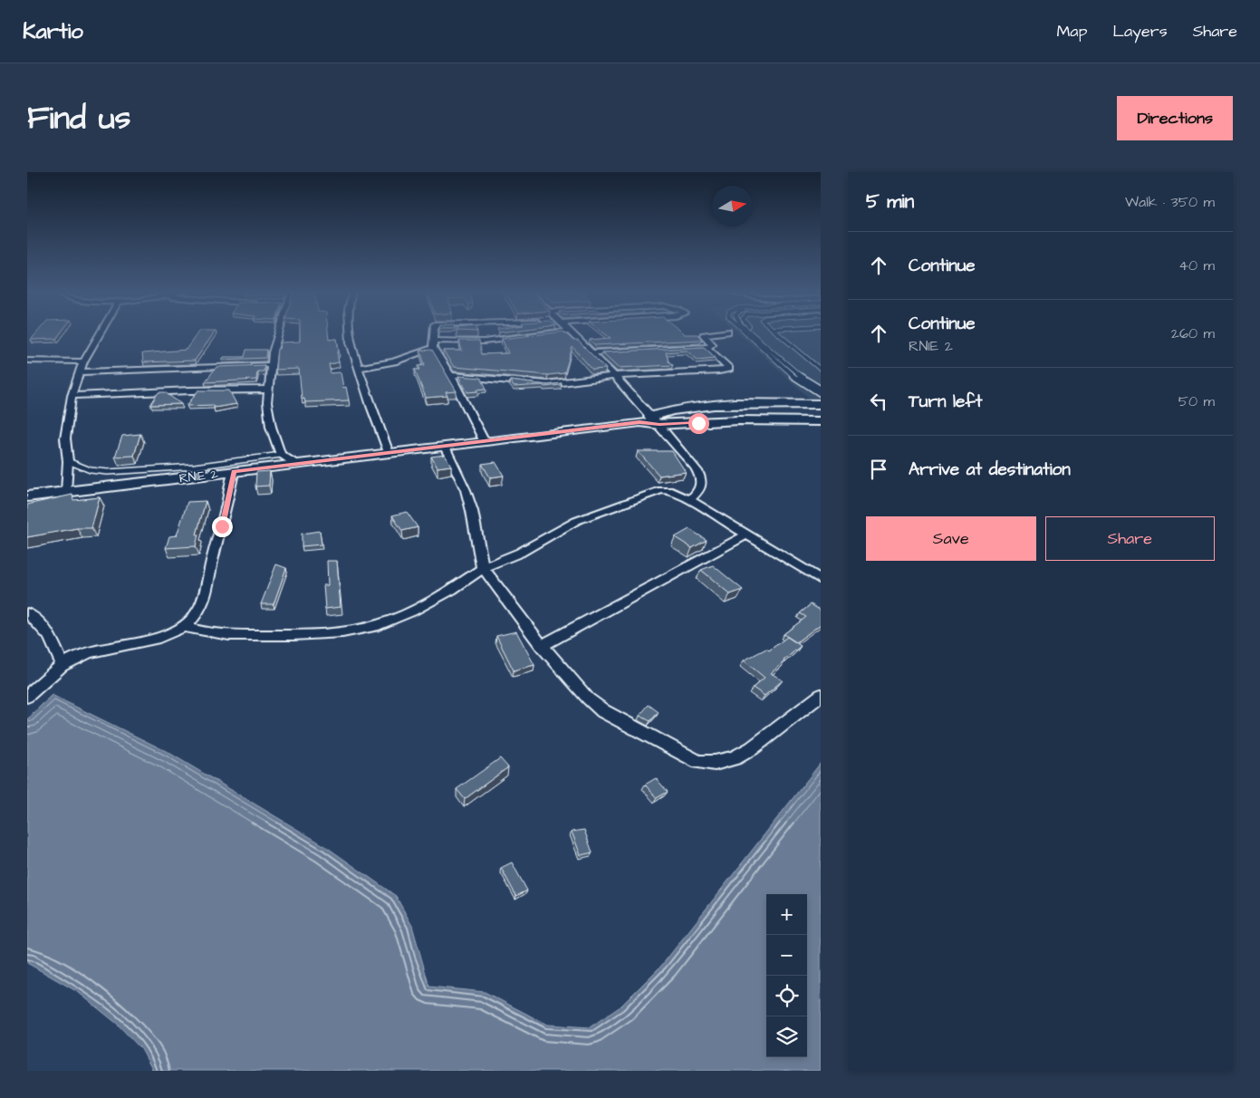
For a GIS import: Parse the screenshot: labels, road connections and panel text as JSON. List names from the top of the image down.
{
  "streets": {
    "main road": ["RNIE 2"]
  },
  "north": "right",
  "page": {
    "header": "Kartio",
    "nav": ["Map", "Layers", "Share"],
    "title": "Find us",
    "buttons": [
      "Directions",
      ["Save", "Share"]
    ],
    "heading": ["5 min", "Walk · 350 m"],
    "list": [
      ["Continue", "40 m"],
      ["Continue", "RNIE 2", "260 m"],
      ["Turn left", "50 m"],
      "Arrive at destination"
    ],
    "map_buttons": ["+", "−"]
  }
}
